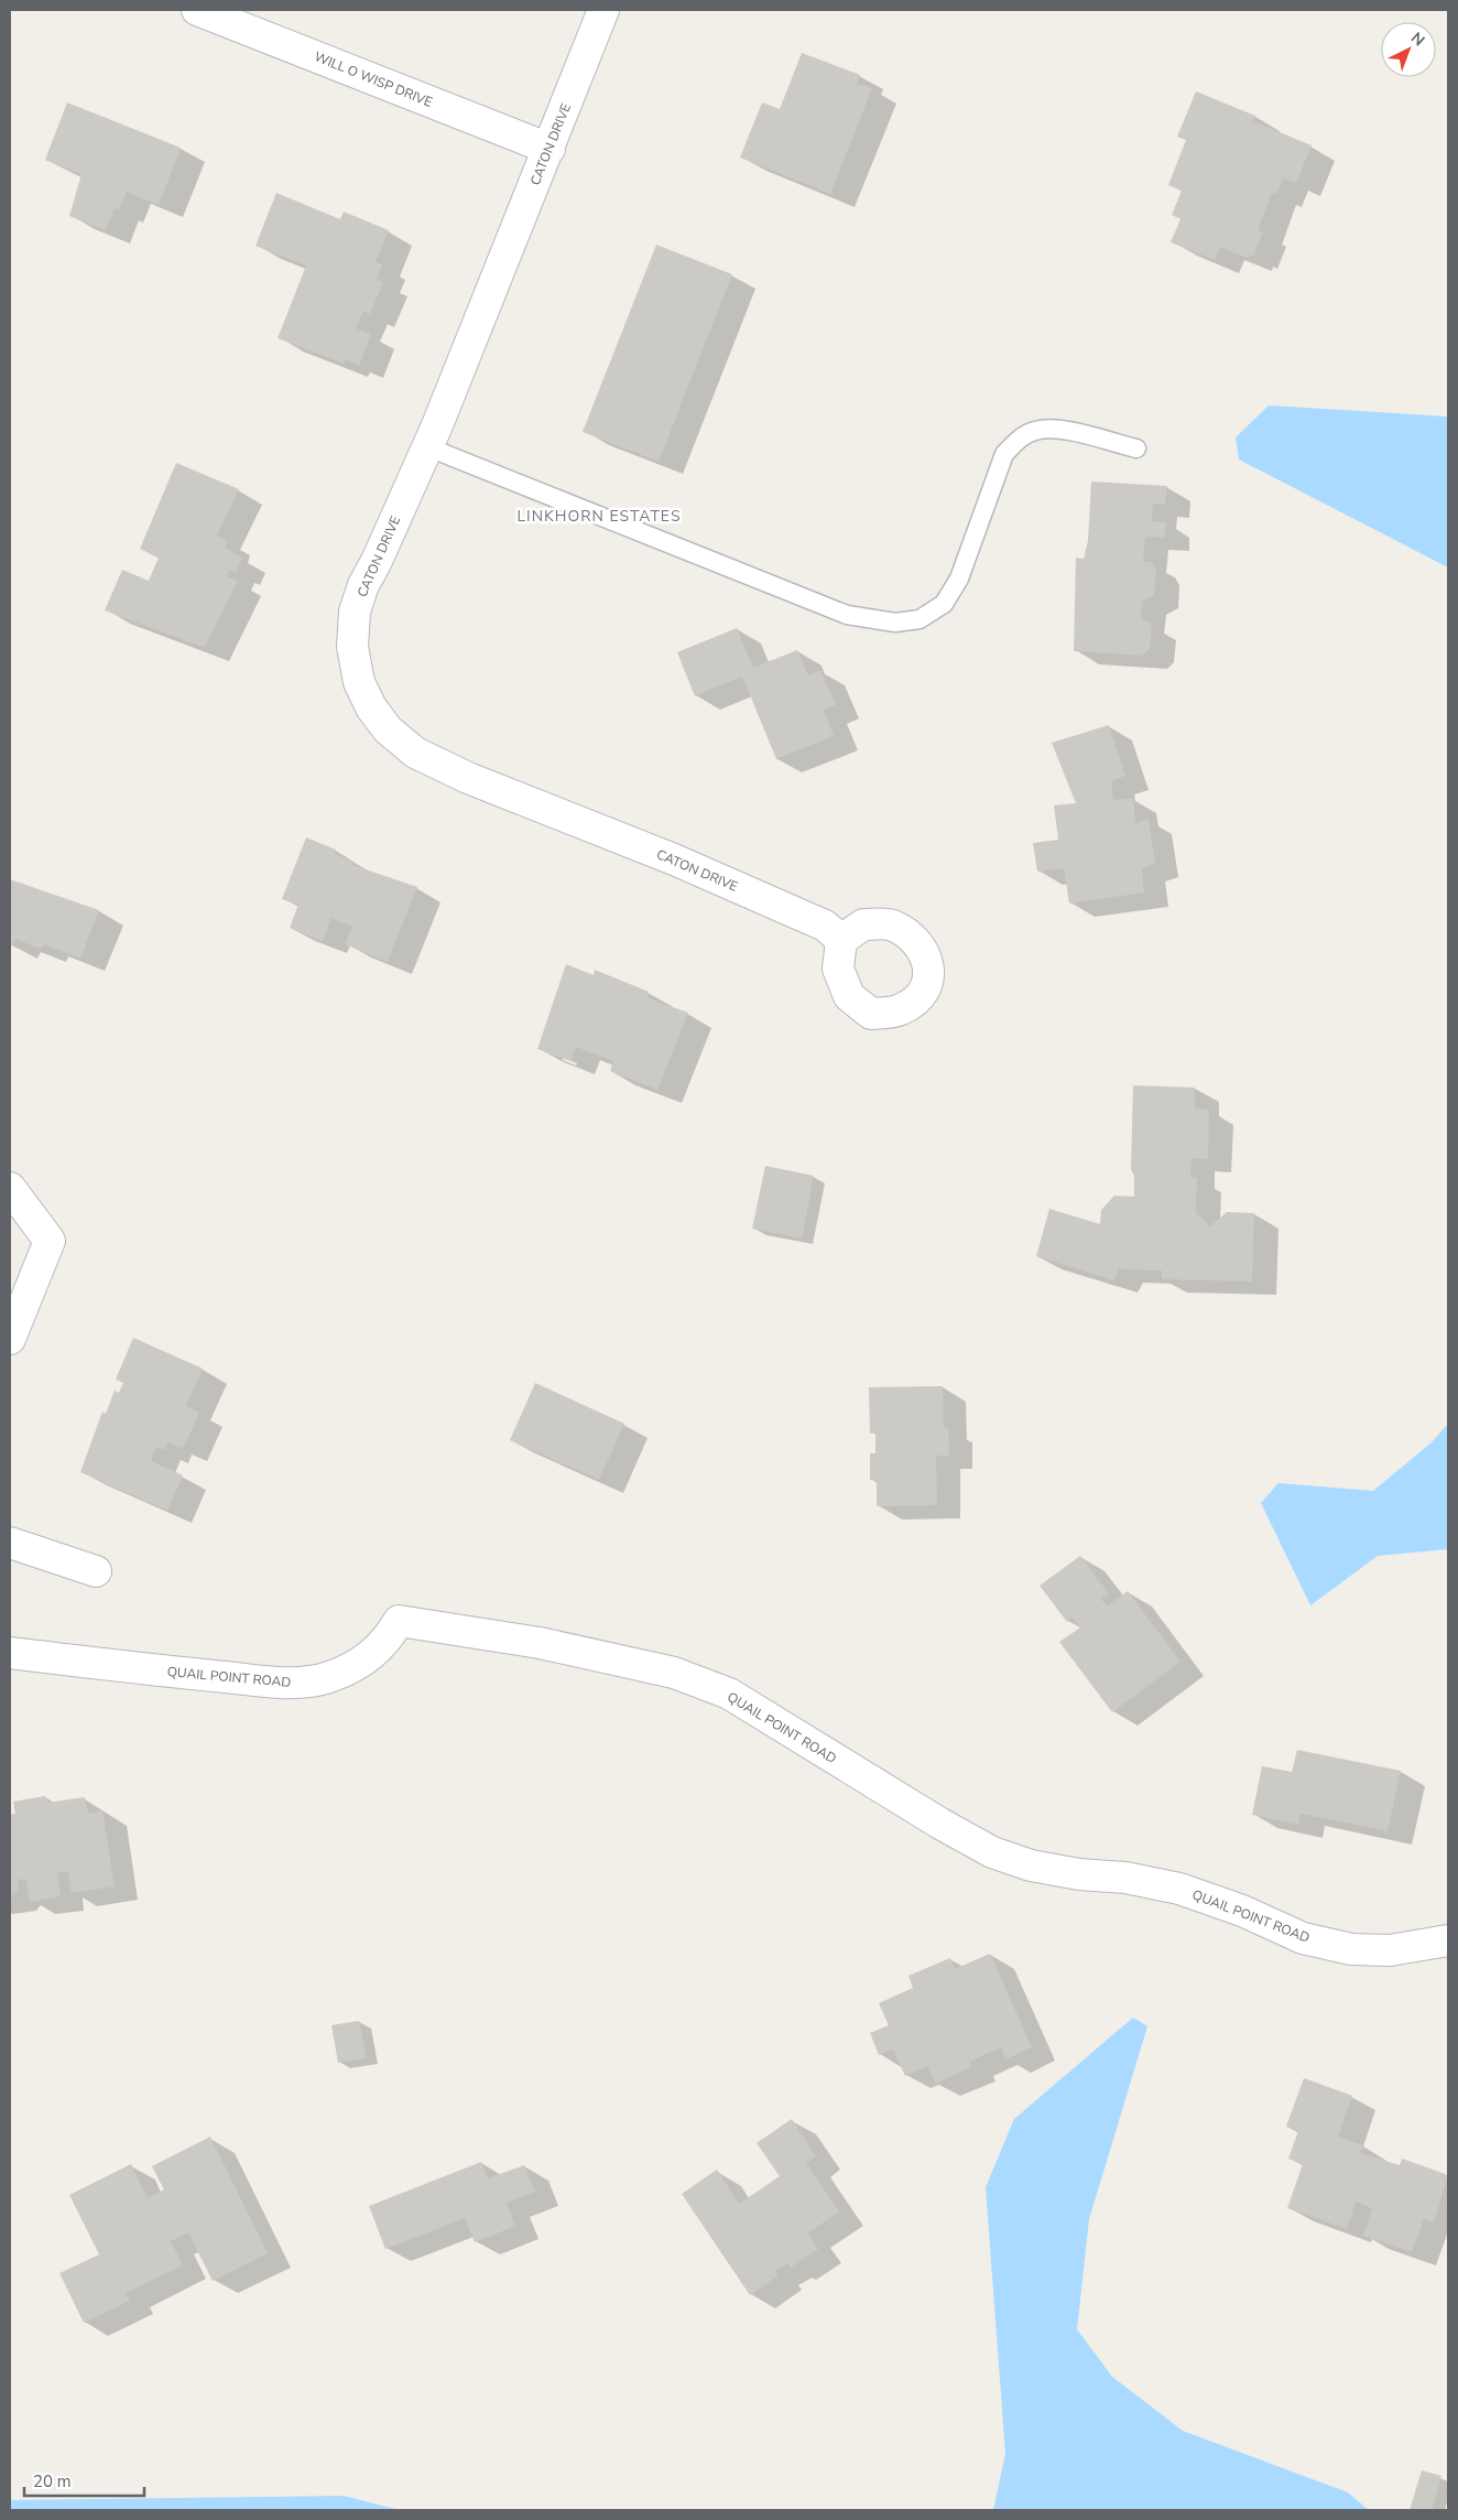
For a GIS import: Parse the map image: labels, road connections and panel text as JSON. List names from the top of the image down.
{
  "streets": {
    "street": ["WILL O WISP DRIVE", "CATON DRIVE", "QUAIL POINT ROAD"]
  },
  "crossings": [
    ["WILL O WISP DRIVE", "CATON DRIVE"]
  ],
  "districts": ["LINKHORN ESTATES"],
  "scale_bar": "20 m",
  "north": "top right"
}
